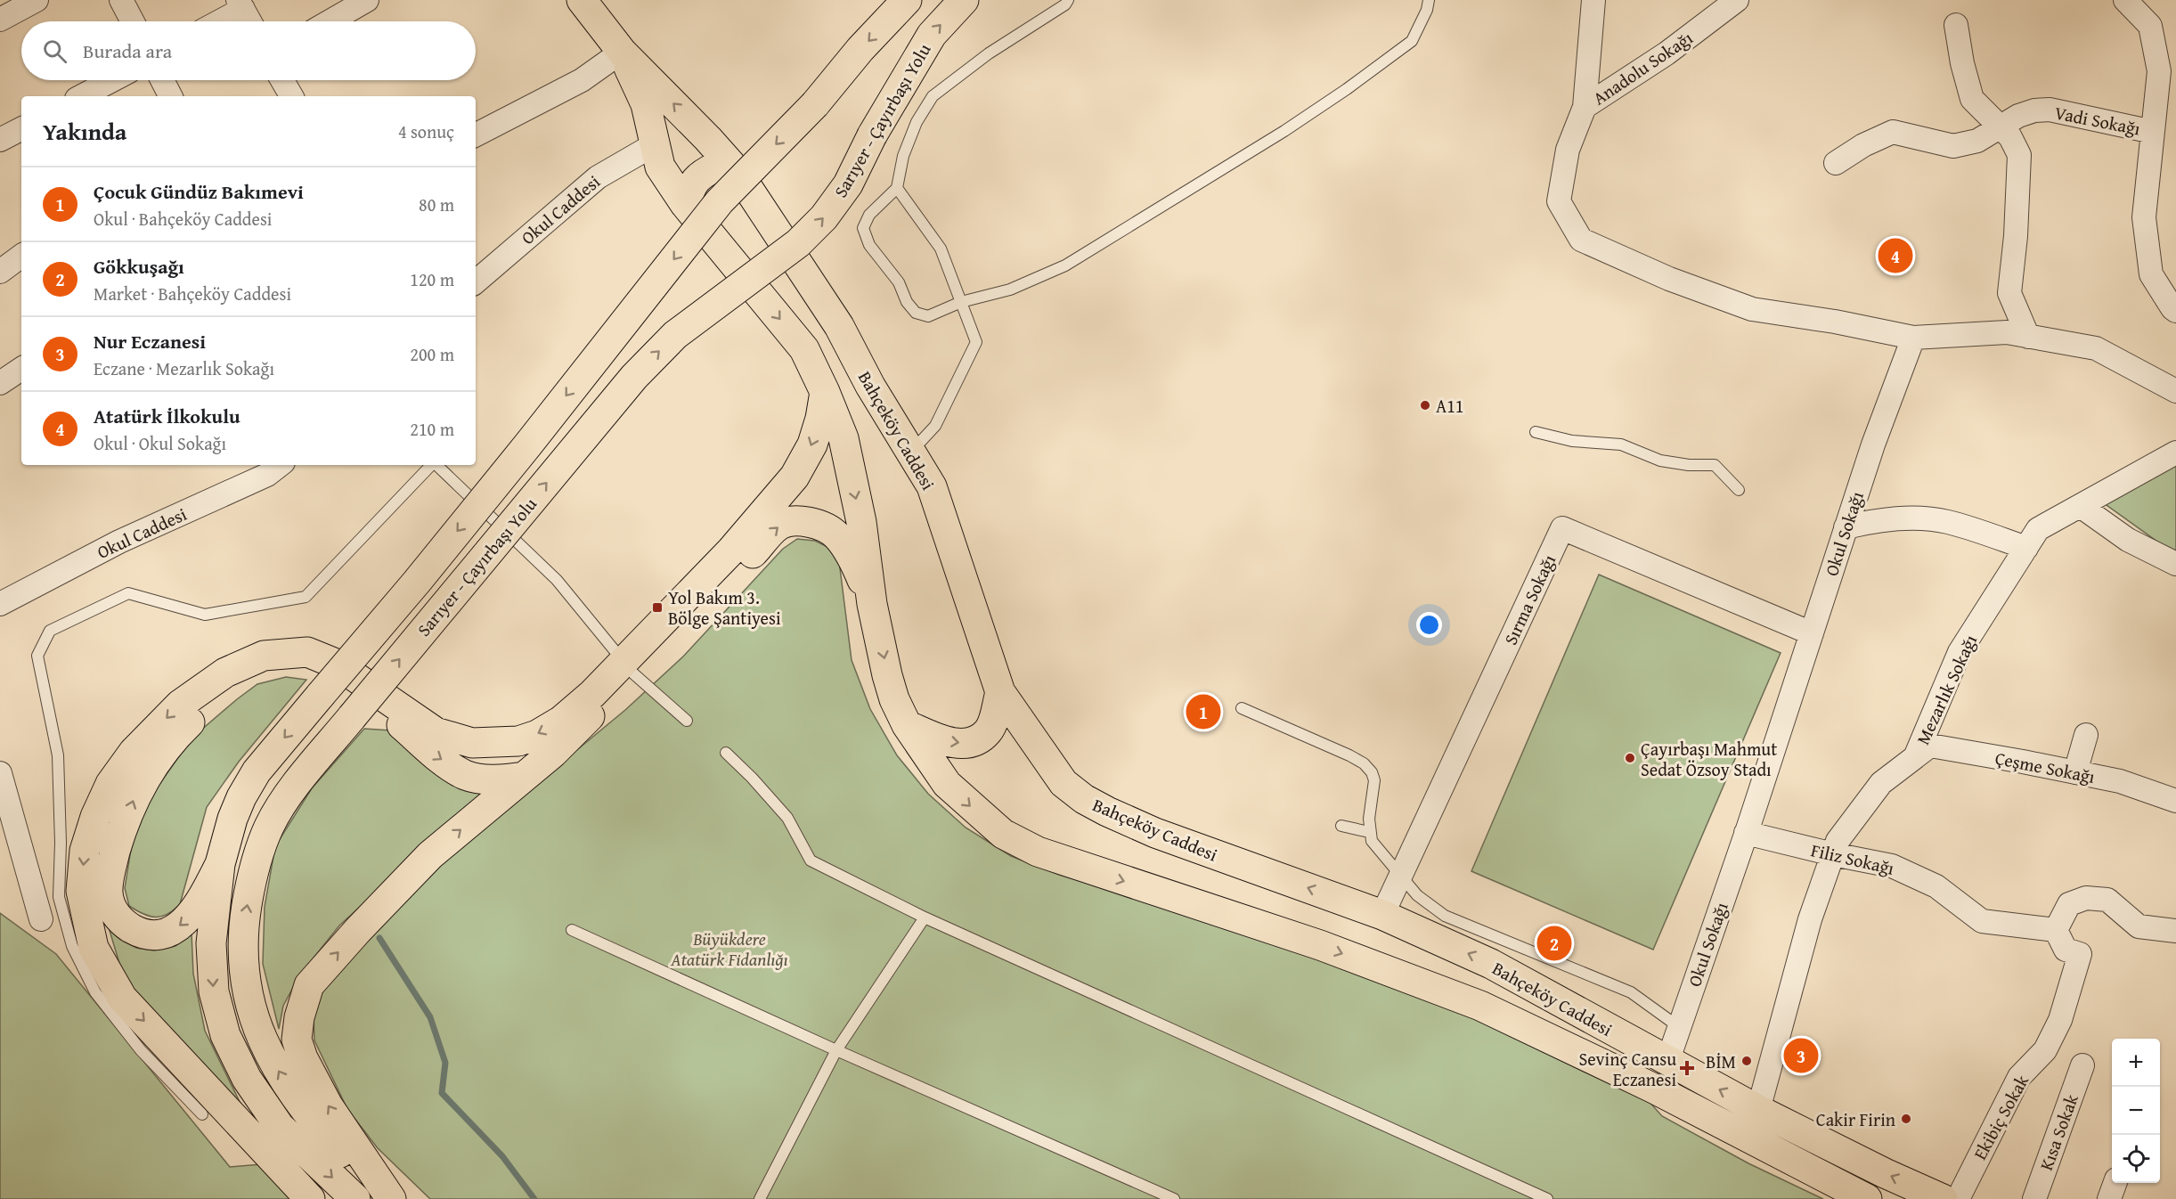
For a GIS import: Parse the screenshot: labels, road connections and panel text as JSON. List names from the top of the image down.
{
  "streets": {
    "main road": ["Sarıyer - Çayırbaşı Yolu", "Bahçeköy Caddesi"],
    "street": [
      "Anadolu Sokağı",
      "Vadi Sokağı",
      "Okul Caddesi",
      "Okul Sokağı",
      "Sırma Sokağı",
      "Mezarlık Sokağı",
      "Çeşme Sokağı",
      "Filiz Sokağı",
      "Ekibiç Sokak",
      "Kısa Sokak"
    ]
  },
  "crossings": [
    ["Anadolu Sokağı", "Okul Sokağı"],
    ["Okul Caddesi", "Bahçeköy Caddesi"],
    ["Bahçeköy Caddesi", "Okul Sokağı"],
    ["Bahçeköy Caddesi", "Sırma Sokağı"],
    ["Bahçeköy Caddesi", "Mezarlık Sokağı"],
    ["Okul Sokağı", "Sırma Sokağı"],
    ["Okul Sokağı", "Filiz Sokağı"],
    ["Mezarlık Sokağı", "Çeşme Sokağı"],
    ["Mezarlık Sokağı", "Filiz Sokağı"],
    ["Filiz Sokağı", "Ekibiç Sokak"]
  ],
  "parks": ["Büyükdere Atatürk Fidanlığı"],
  "places": {
    "other": [
      "A11",
      "Çayırbaşı Mahmut Sedat Özsoy Stadı",
      "BİM",
      "Cakir Firin"
    ],
    "transit": ["Yol Bakım 3. Bölge Şantiyesi"],
    "health": ["Sevinç Cansu Eczanesi"]
  },
  "page": {
    "search": "Burada ara",
    "heading": ["Yakında", "4 sonuç"],
    "list": [
      {
        "mark": "1",
        "name": "Çocuk Gündüz Bakımevi",
        "note": "Okul · Bahçeköy Caddesi",
        "value": "80 m"
      },
      {
        "mark": "2",
        "name": "Gökkuşağı",
        "note": "Market · Bahçeköy Caddesi",
        "value": "120 m"
      },
      {
        "mark": "3",
        "name": "Nur Eczanesi",
        "note": "Eczane · Mezarlık Sokağı",
        "value": "200 m"
      },
      {
        "mark": "4",
        "name": "Atatürk İlkokulu",
        "note": "Okul · Okul Sokağı",
        "value": "210 m"
      }
    ],
    "pins": [
      "4",
      "1",
      "2",
      "3"
    ],
    "map_buttons": ["+", "−"]
  }
}
